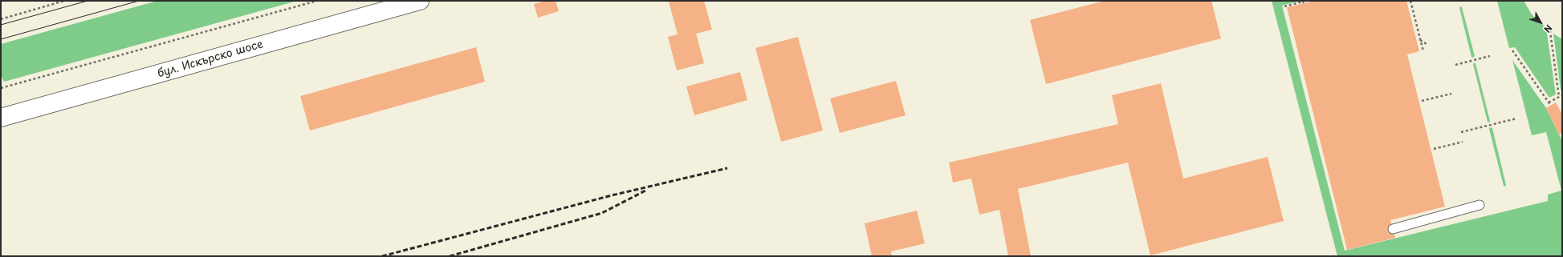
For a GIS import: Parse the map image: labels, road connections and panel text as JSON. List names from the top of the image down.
{
  "streets": {
    "main road": ["бул. Искърско шосе"]
  },
  "north": "bottom right"
}
